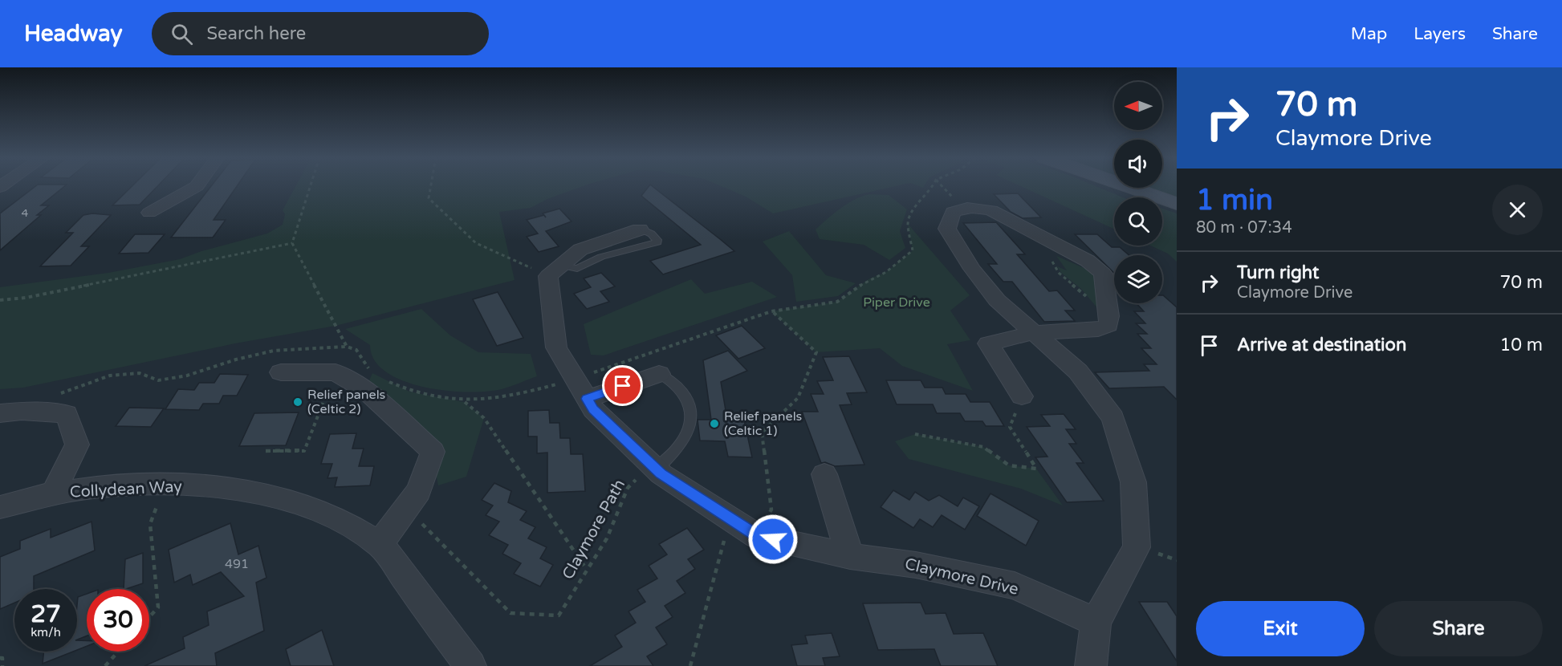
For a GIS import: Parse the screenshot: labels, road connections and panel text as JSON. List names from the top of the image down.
{
  "streets": {
    "street": ["Collydean Way", "Claymore Drive"],
    "path": ["Claymore Path"]
  },
  "crossings": [
    ["Claymore Path", "Claymore Drive"]
  ],
  "parks": ["Piper Drive"],
  "places": ["Relief panels (Celtic 2)", "Relief panels (Celtic 1)"],
  "house_numbers": ["4", "491"],
  "north": "left",
  "page": {
    "header": "Headway",
    "search": "Search here",
    "nav": ["Map", "Layers", "Share"],
    "turn": ["70 m", "Claymore Drive"],
    "heading": ["1 min", "80 m · 07:34"],
    "list": [
      {
        "name": "Turn right",
        "note": "Claymore Drive",
        "value": "70 m"
      },
      {
        "name": "Arrive at destination",
        "value": "10 m"
      }
    ],
    "speed": "27 km/h",
    "limit": "30",
    "buttons": ["Exit", "Share"]
  }
}
